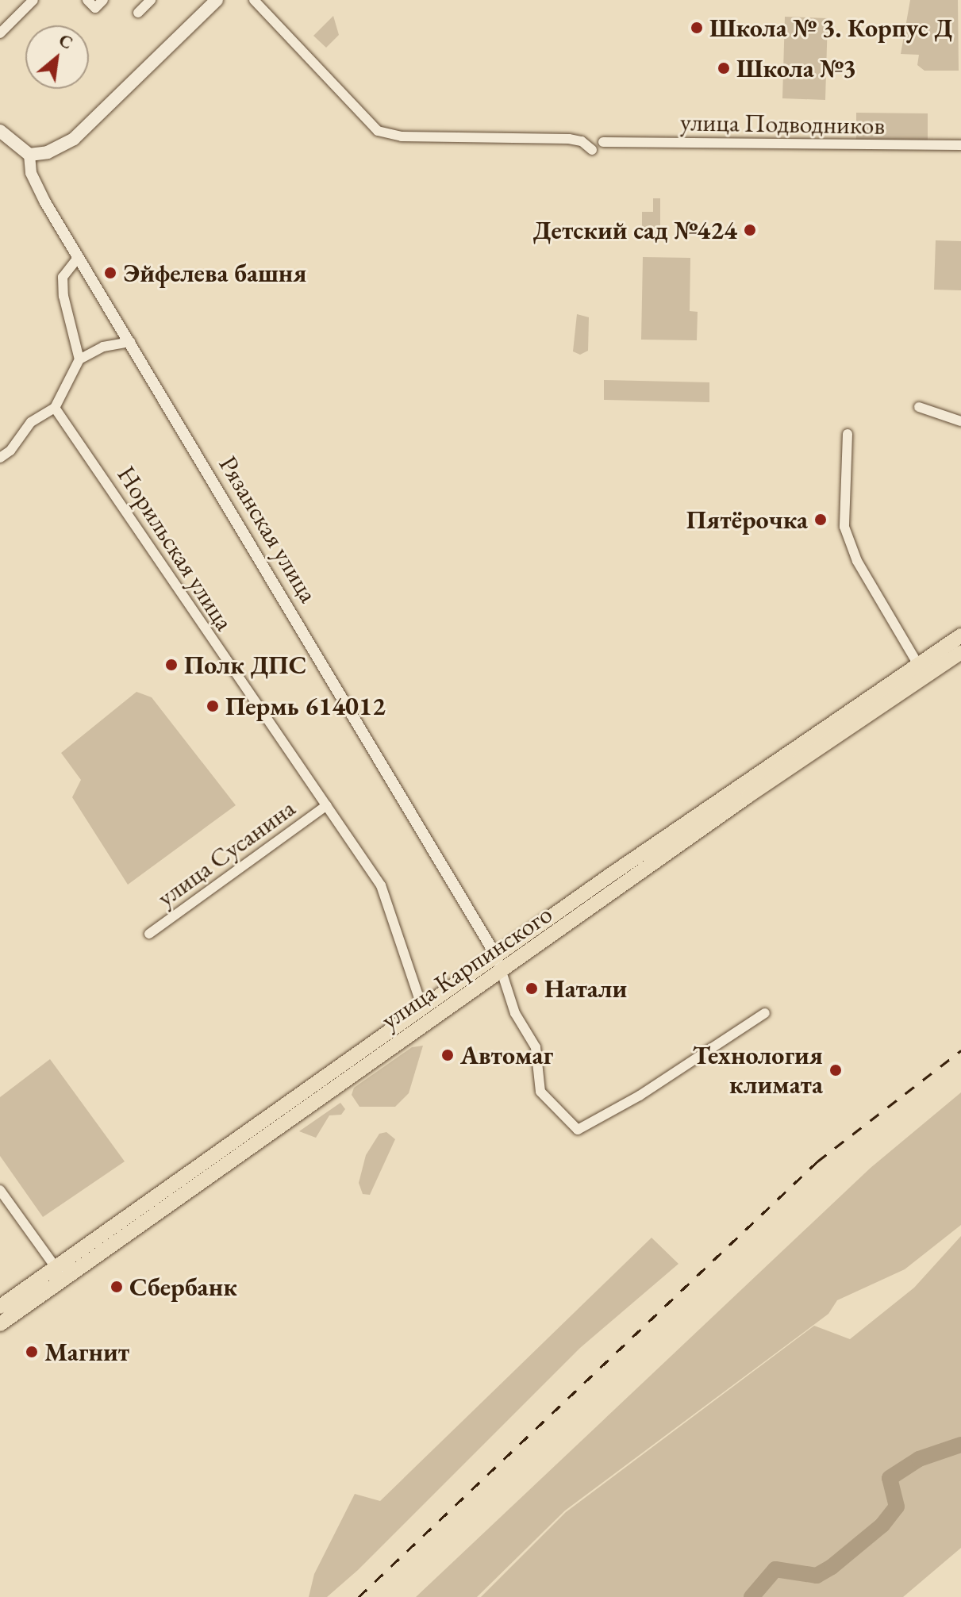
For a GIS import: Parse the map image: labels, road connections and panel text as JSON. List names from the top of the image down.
{
  "streets": {
    "main road": ["улица Карпинского"],
    "street": [
      "улица Подводников",
      "Рязанская улица",
      "Норильская улица",
      "улица Сусанина"
    ]
  },
  "crossings": [
    ["Рязанская улица", "улица Карпинского"],
    ["Норильская улица", "улица Сусанина"],
    ["Норильская улица", "улица Карпинского"]
  ],
  "places": [
    "Школа № 3. Корпус Д",
    "Школа №3",
    "Детский сад №424",
    "Эйфелева башня",
    "Пятёрочка",
    "Полк ДПС",
    "Пермь 614012",
    "Натали",
    "Автомаг",
    "Технология климата",
    "Сбербанк",
    "Магнит"
  ],
  "north": "top right"
}
